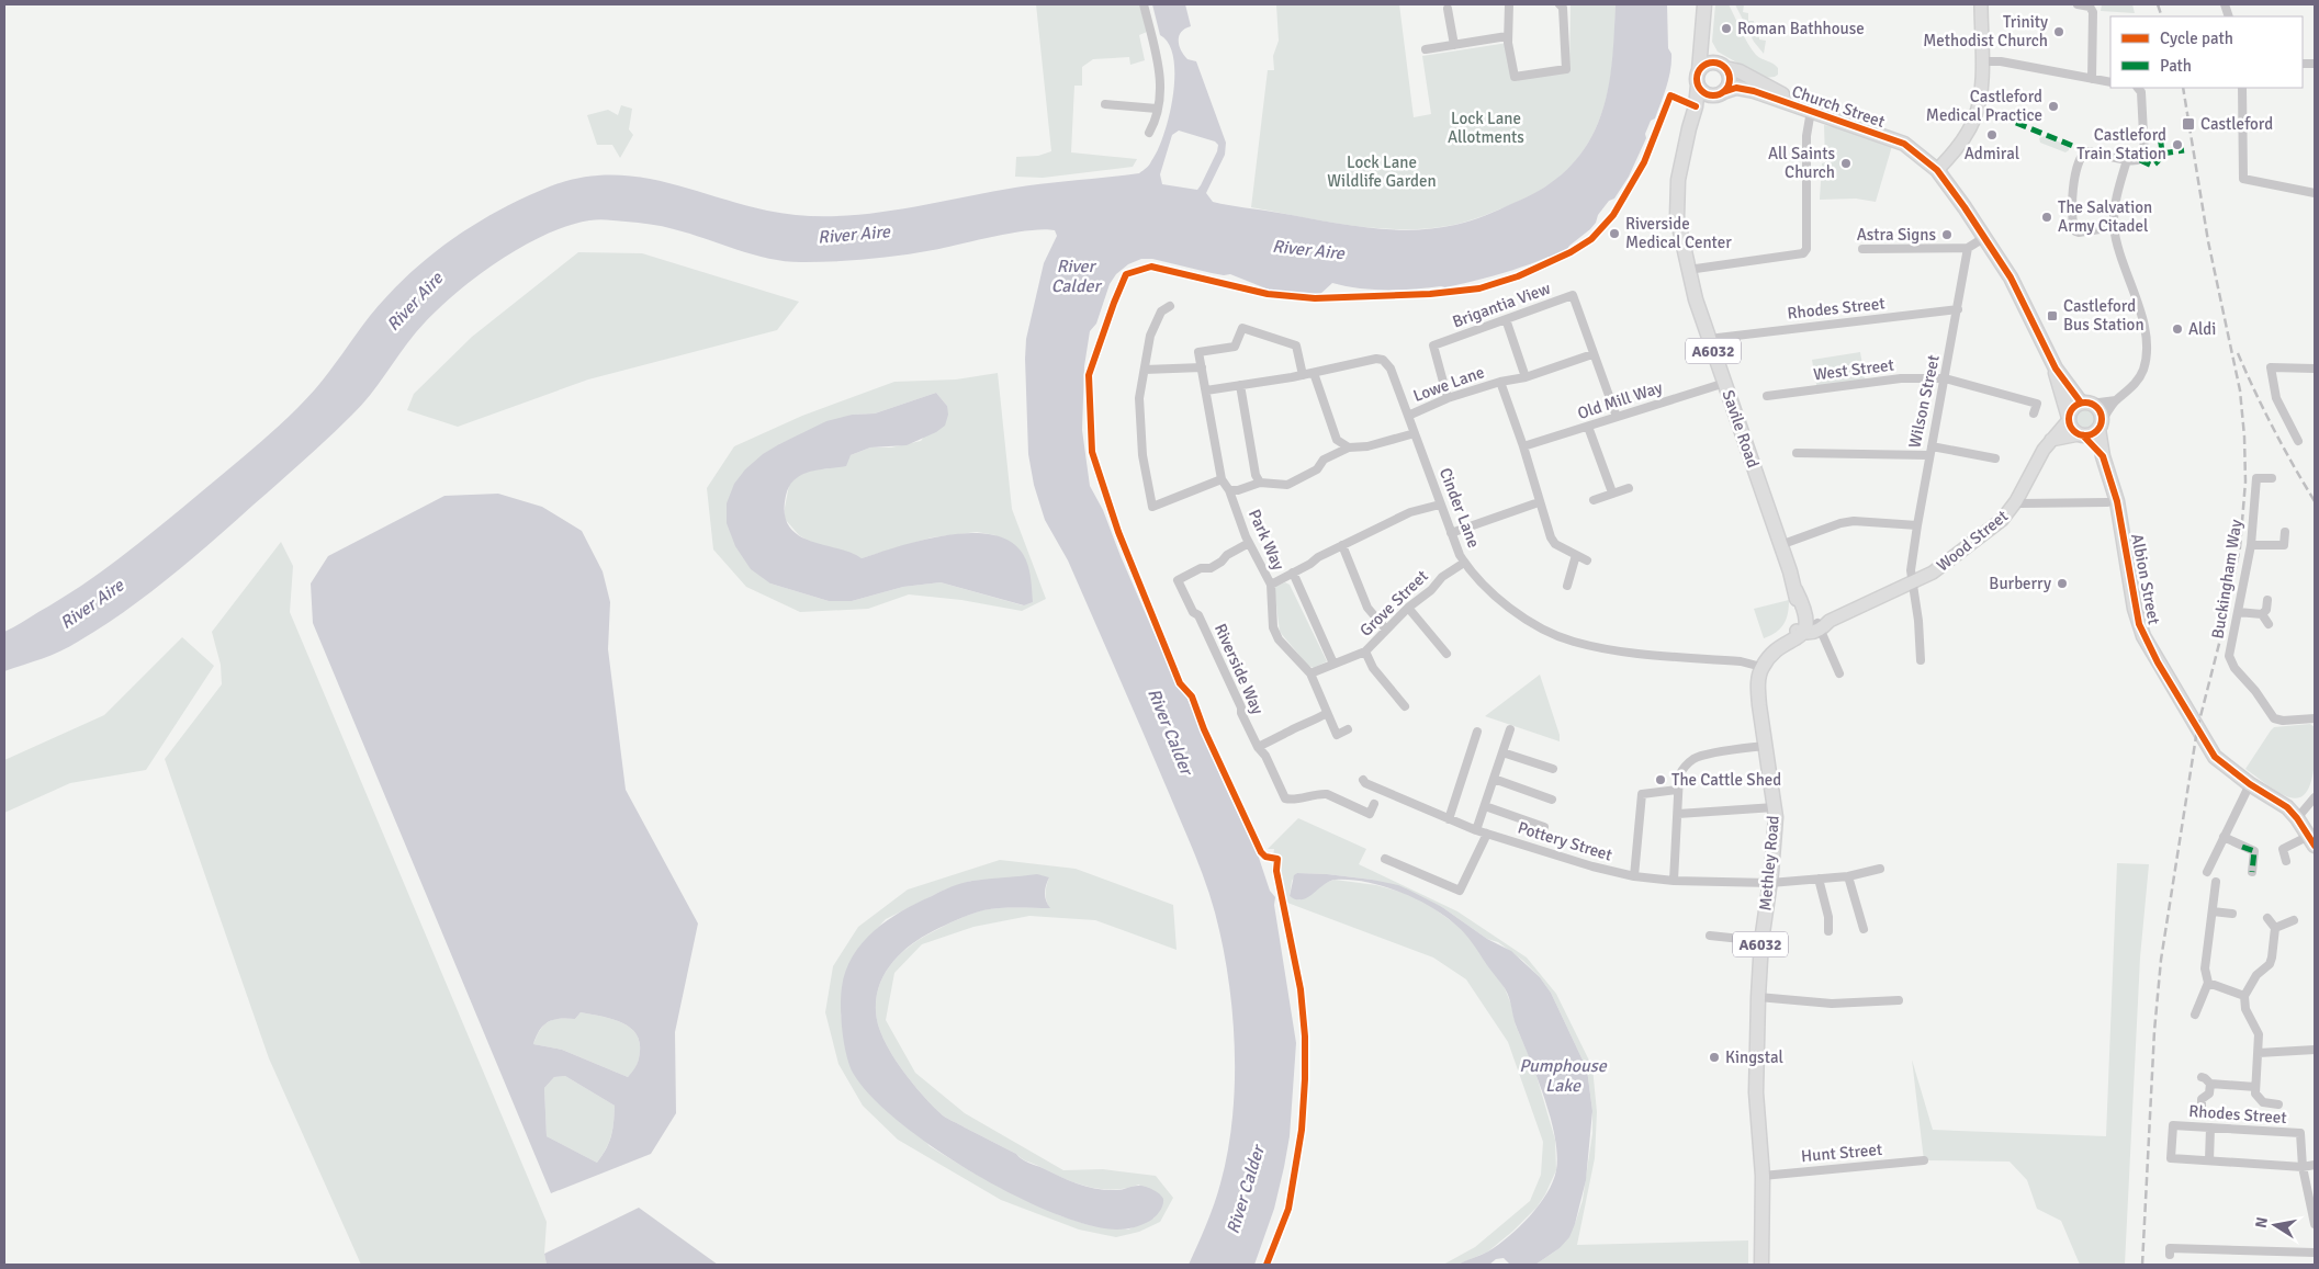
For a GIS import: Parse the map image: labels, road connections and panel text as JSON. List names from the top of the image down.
{
  "streets": {
    "main road": [
      "Church Street",
      "A6032",
      "Savile Road",
      "Albion Street",
      "Methley Road"
    ],
    "street": [
      "Brigantia View",
      "Rhodes Street",
      "West Street",
      "Lowe Lane",
      "Old Mill Way",
      "Wilson Street",
      "Cinder Lane",
      "Park Way",
      "Wood Street",
      "Buckingham Way",
      "Grove Street",
      "Riverside Way",
      "Pottery Street",
      "Hunt Street"
    ]
  },
  "crossings": [
    ["Church Street", "A6032"],
    ["Church Street", "Savile Road"],
    ["Brigantia View", "Lowe Lane"],
    ["Brigantia View", "Old Mill Way"],
    ["Rhodes Street", "Wilson Street"],
    ["A6032", "Savile Road"],
    ["West Street", "Wilson Street"],
    ["Lowe Lane", "Old Mill Way"],
    ["Lowe Lane", "Cinder Lane"],
    ["Old Mill Way", "Savile Road"],
    ["Wilson Street", "Wood Street"],
    ["Savile Road", "Wood Street"],
    ["Cinder Lane", "Park Way"],
    ["Cinder Lane", "Grove Street"],
    ["Cinder Lane", "Methley Road"],
    ["Park Way", "Grove Street"],
    ["Park Way", "Riverside Way"],
    ["Wood Street", "Albion Street"],
    ["Pottery Street", "Methley Road"],
    ["Methley Road", "Hunt Street"]
  ],
  "water": ["River Aire", "River Calder", "Pumphouse Lake"],
  "parks": ["Lock Lane Allotments", "Lock Lane Wildlife Garden"],
  "places": {
    "other": [
      "Roman Bathhouse",
      "Trinity Methodist Church",
      "Castleford Medical Practice",
      "Admiral",
      "Castleford Train Station",
      "All Saints Church",
      "The Salvation Army Citadel",
      "Riverside Medical Center",
      "Astra Signs",
      "Aldi",
      "Burberry",
      "The Cattle Shed",
      "Kingstal"
    ],
    "transit": ["Castleford", "Castleford Bus Station"]
  },
  "legend": ["Cycle path", "Path"],
  "north": "left"
}
